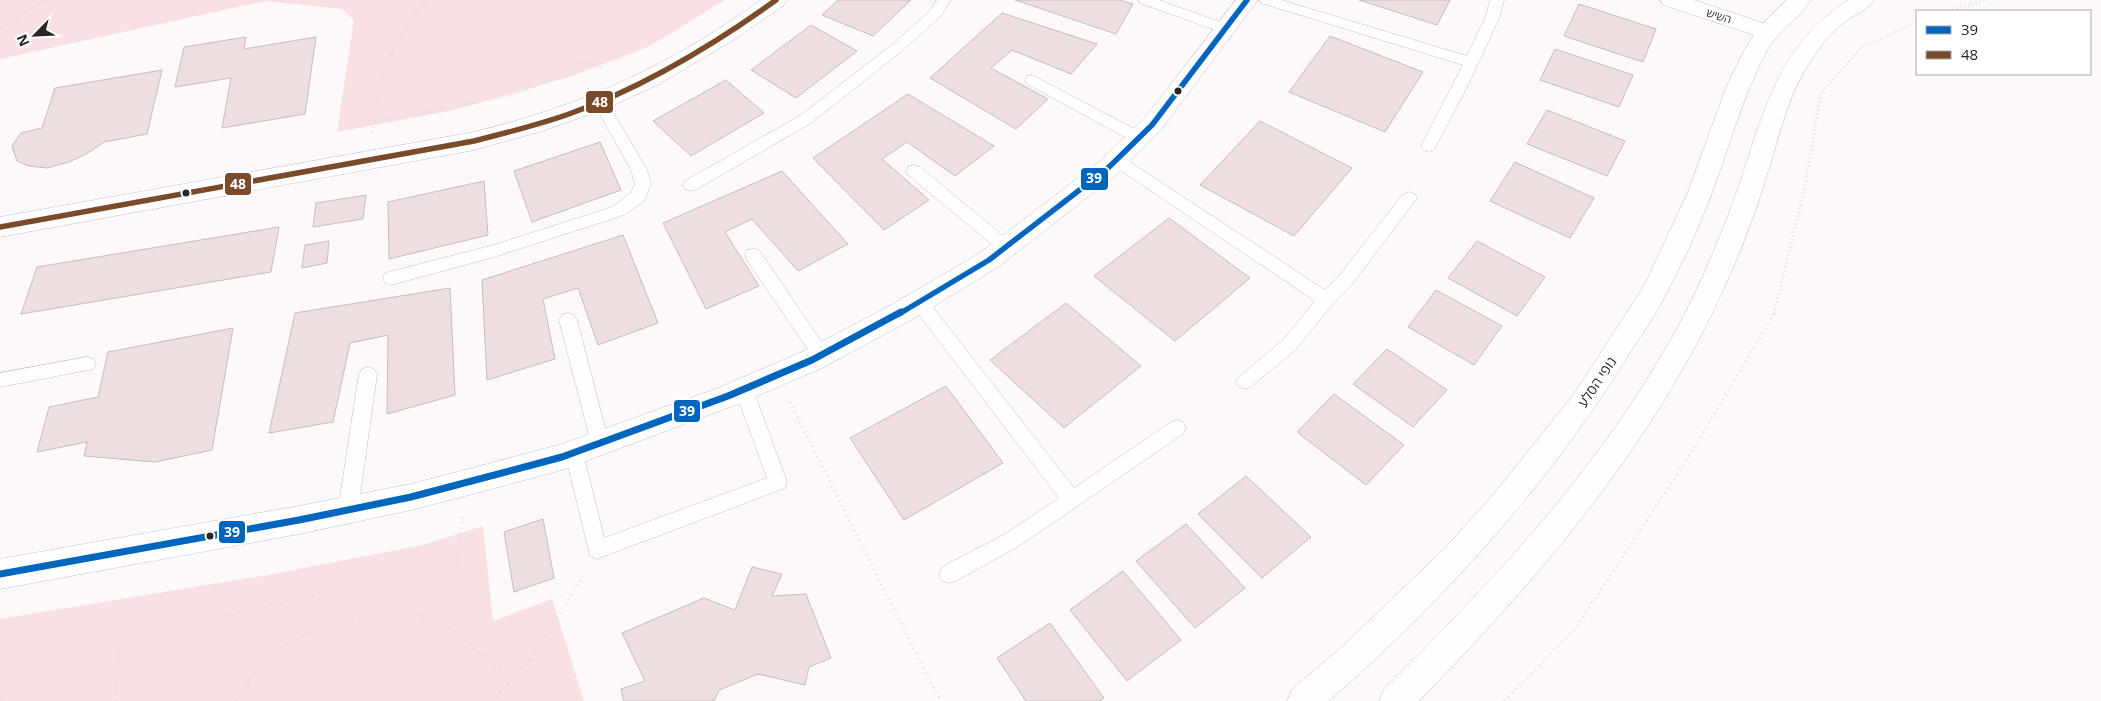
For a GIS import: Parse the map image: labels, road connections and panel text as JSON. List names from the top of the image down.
{
  "streets": {
    "street": ["השיש", "נופי הסלע"]
  },
  "crossings": [
    ["השיש", "נופי הסלע"]
  ],
  "lines": ["transit line 39", "transit line 48"],
  "legend": ["39", "48"],
  "north": "bottom left"
}
